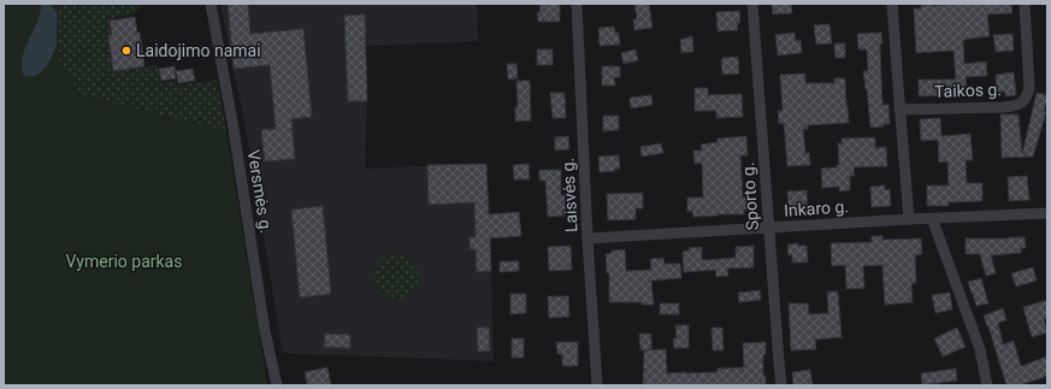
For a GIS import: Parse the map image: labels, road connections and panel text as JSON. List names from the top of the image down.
{
  "streets": {
    "street": [
      "Taikos g.",
      "Versmės g.",
      "Laisvės g.",
      "Sporto g.",
      "Inkaro g."
    ]
  },
  "crossings": [
    ["Laisvės g.", "Inkaro g."],
    ["Sporto g.", "Inkaro g."]
  ],
  "parks": ["Vymerio parkas"],
  "places": ["Laidojimo namai"]
}
